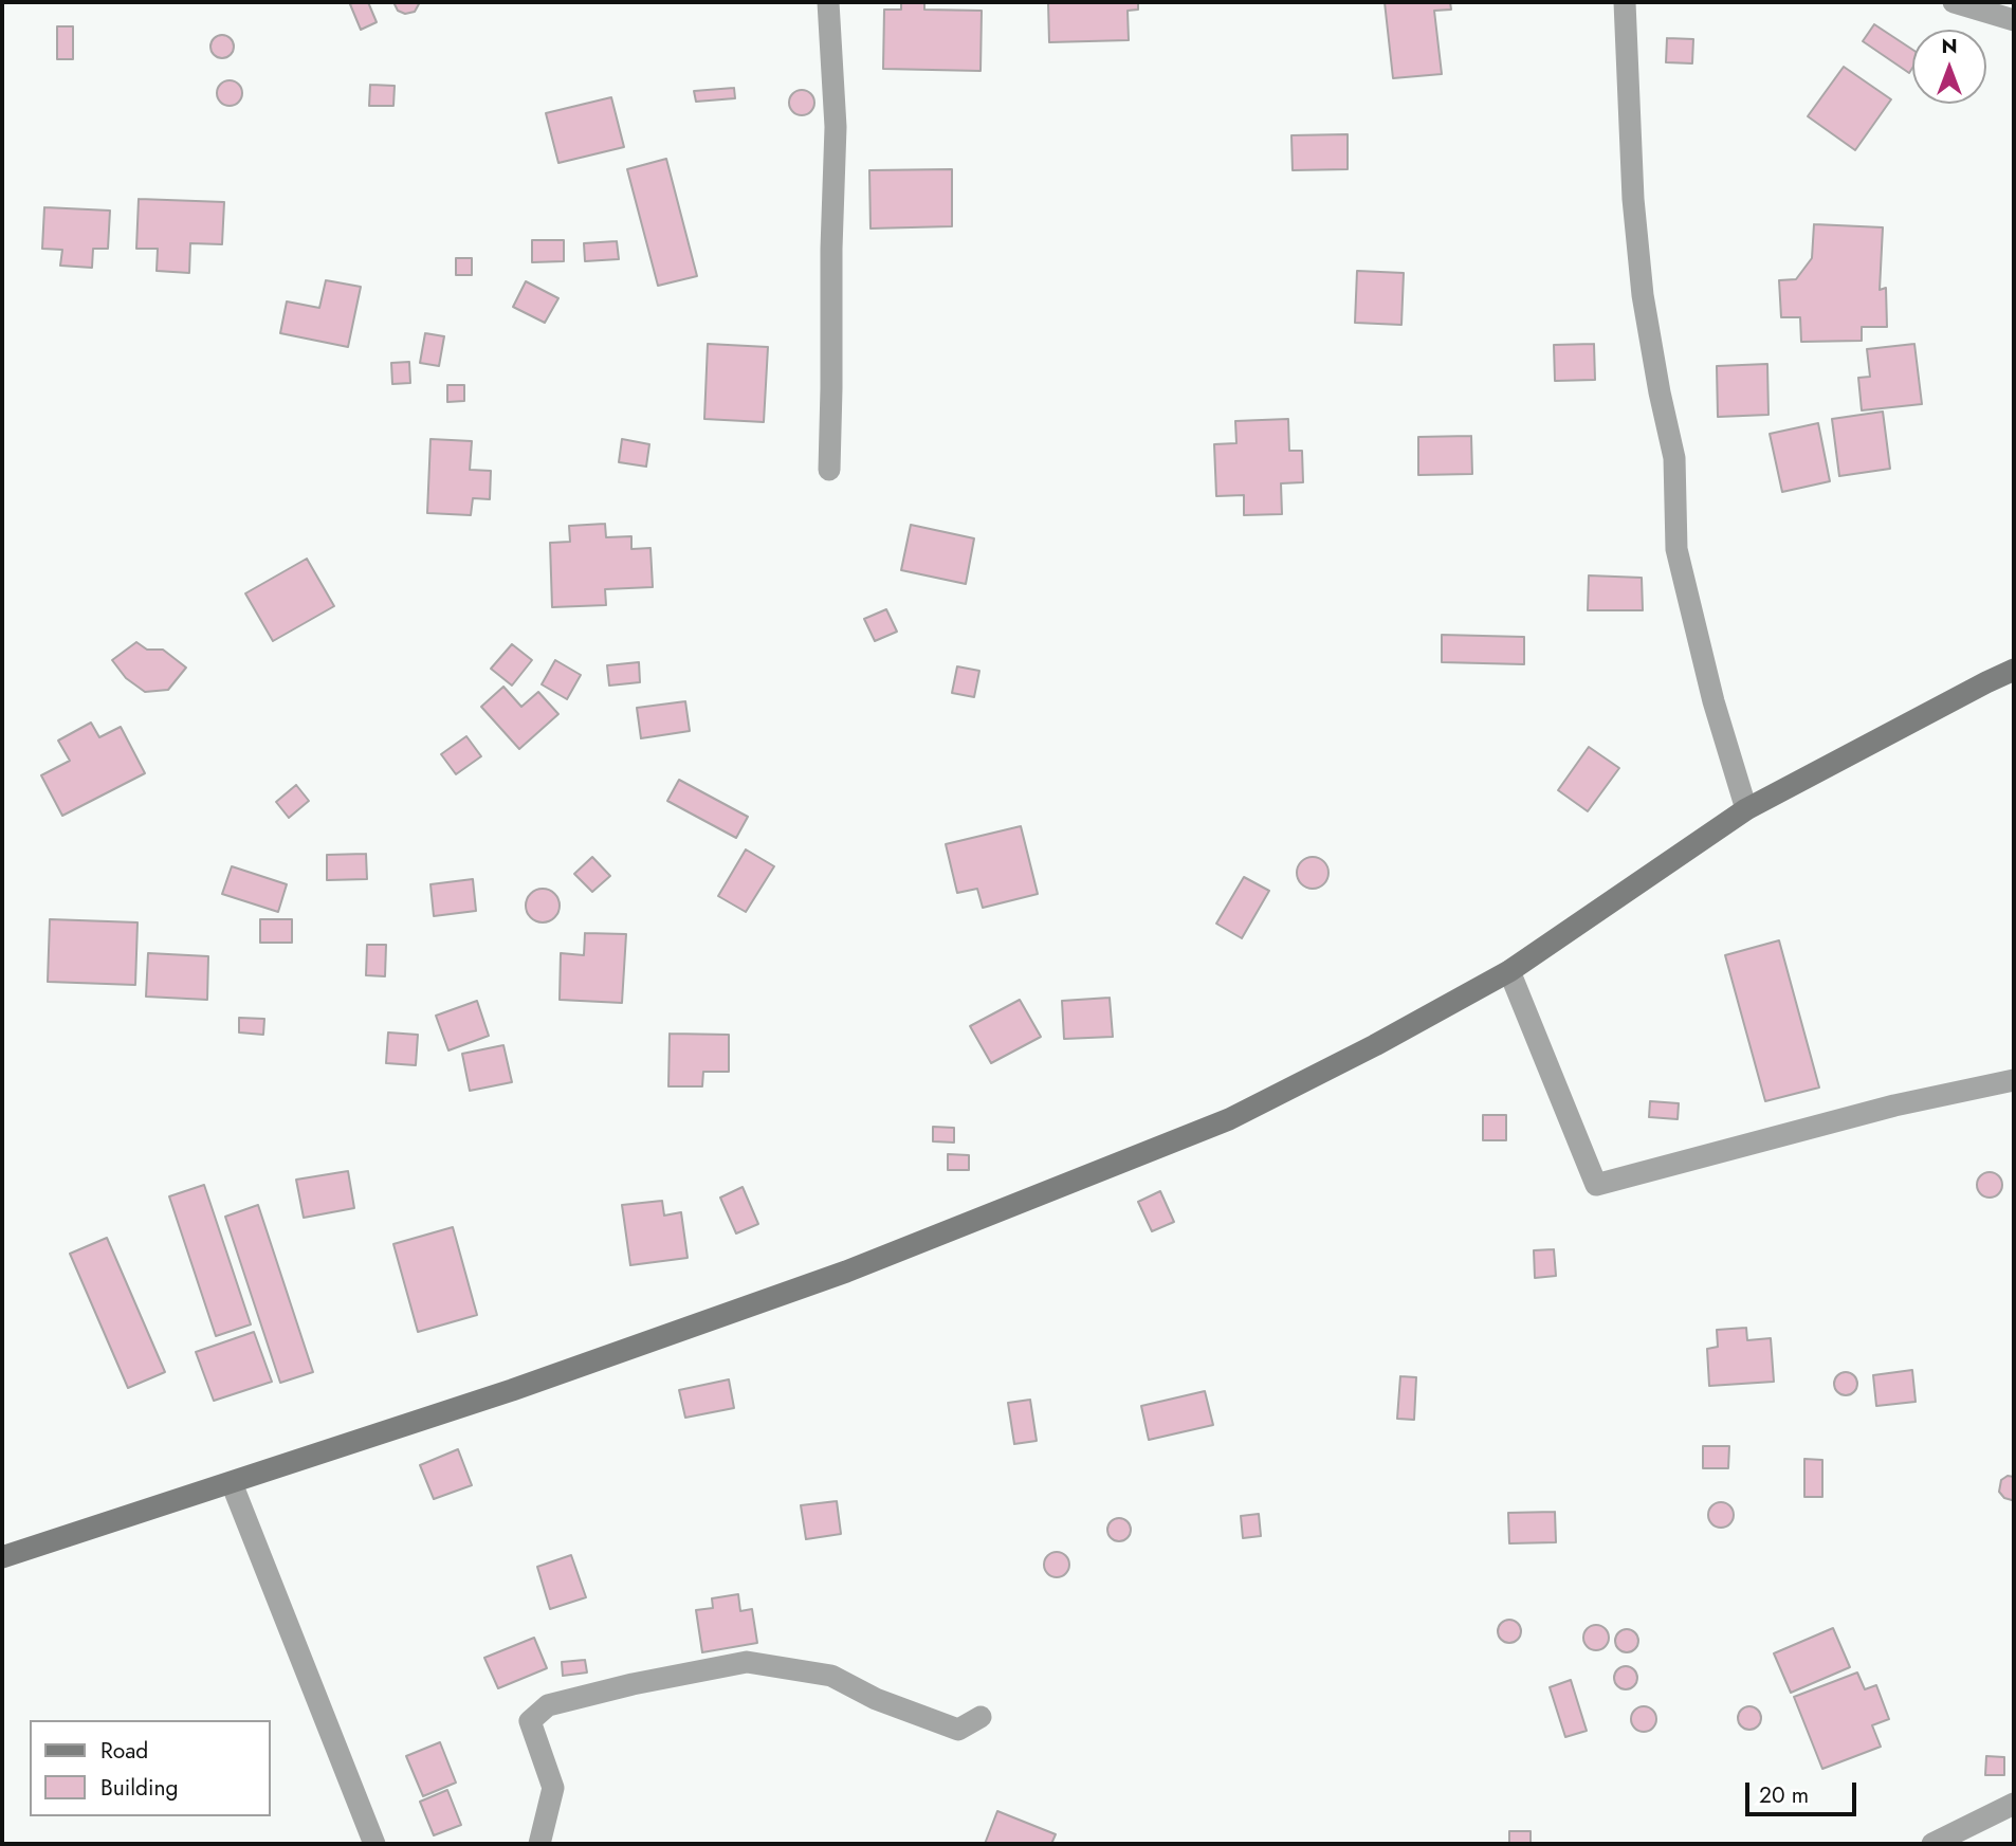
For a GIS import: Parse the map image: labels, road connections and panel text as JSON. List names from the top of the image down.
{
  "legend": ["Road", "Building"],
  "scale_bar": "20 m",
  "north": "top"
}
